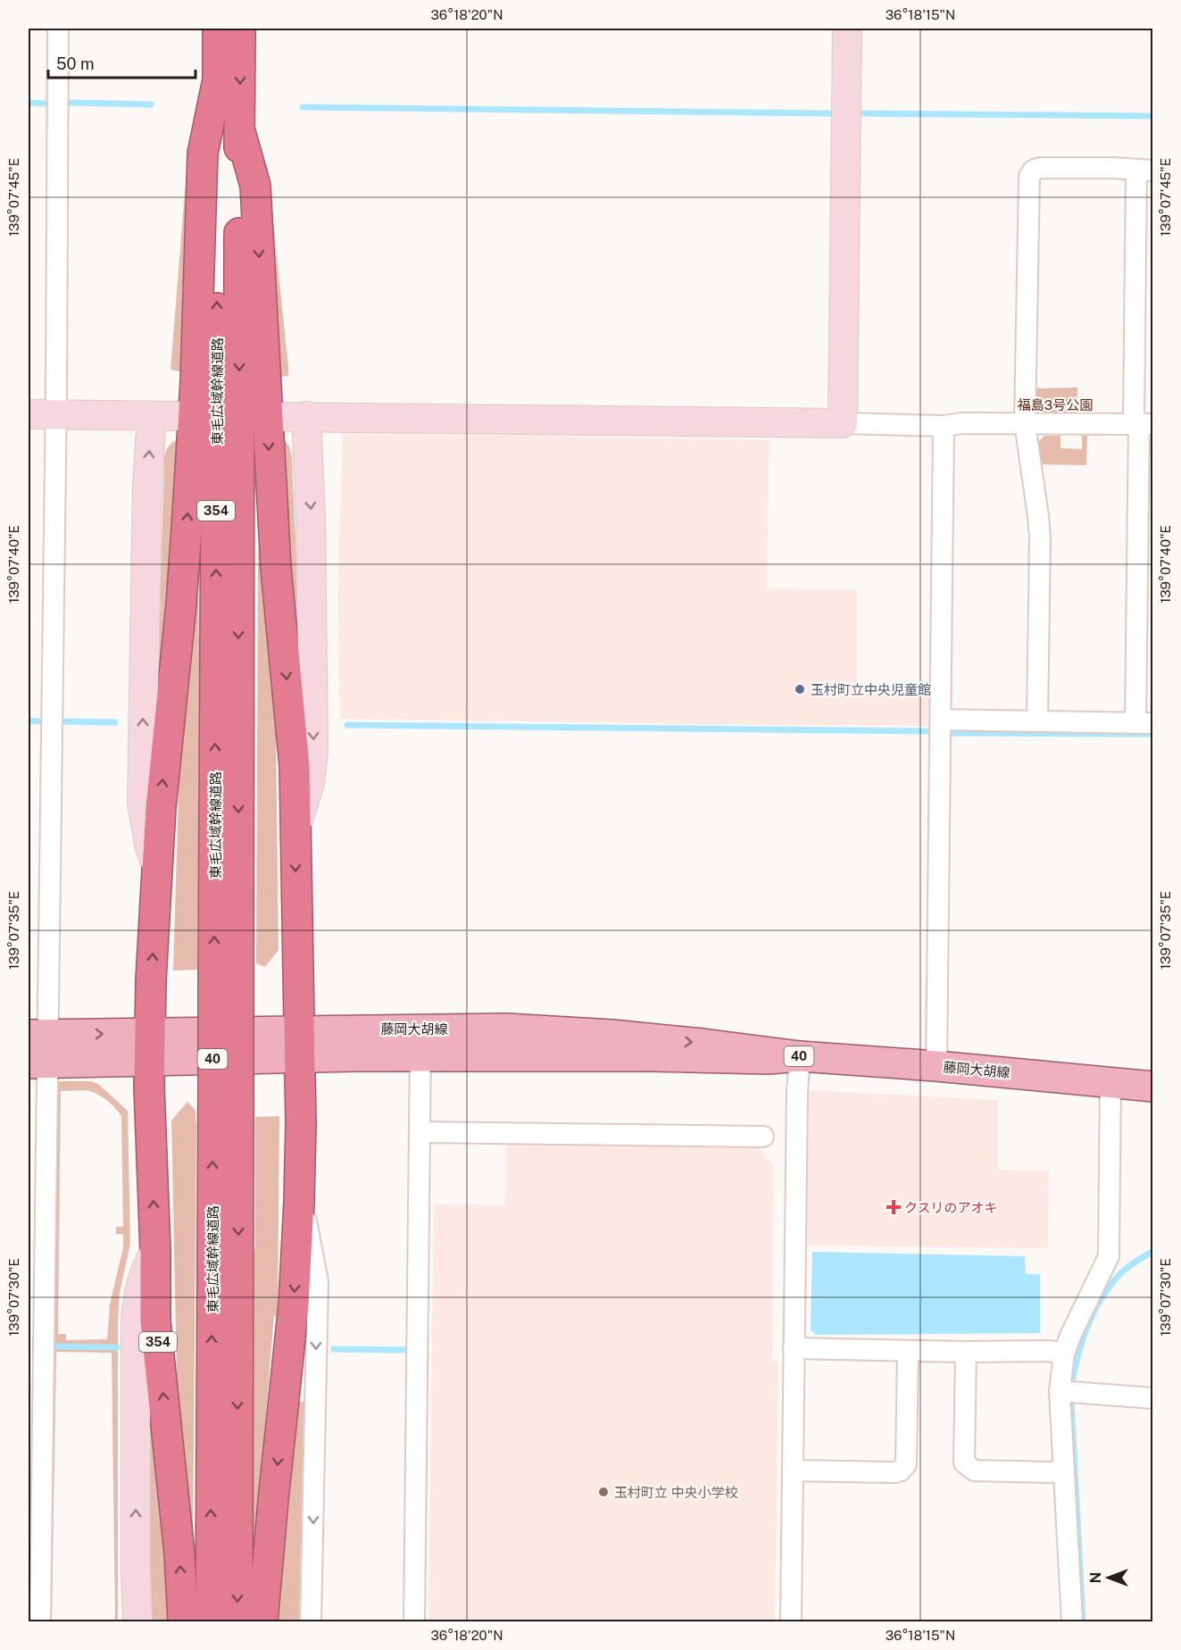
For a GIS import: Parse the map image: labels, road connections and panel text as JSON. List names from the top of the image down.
{
  "streets": {
    "highway": ["東毛広域幹線道路", "354"],
    "main road": ["藤岡大胡線", "40"]
  },
  "crossings": [
    ["東毛広域幹線道路", "354"],
    ["354", "藤岡大胡線"]
  ],
  "parks": ["福島3号公園"],
  "places": {
    "other": ["玉村町立中央児童館", "玉村町立 中央小学校"],
    "health": ["クスリのアオキ"]
  },
  "scale_bar": "50 m",
  "north": "left",
  "coordinates": [
    "36°18'20\"N",
    "36°18'15\"N",
    "139°07'45\"E",
    "139°07'40\"E",
    "139°07'35\"E",
    "139°07'30\"E"
  ]
}
